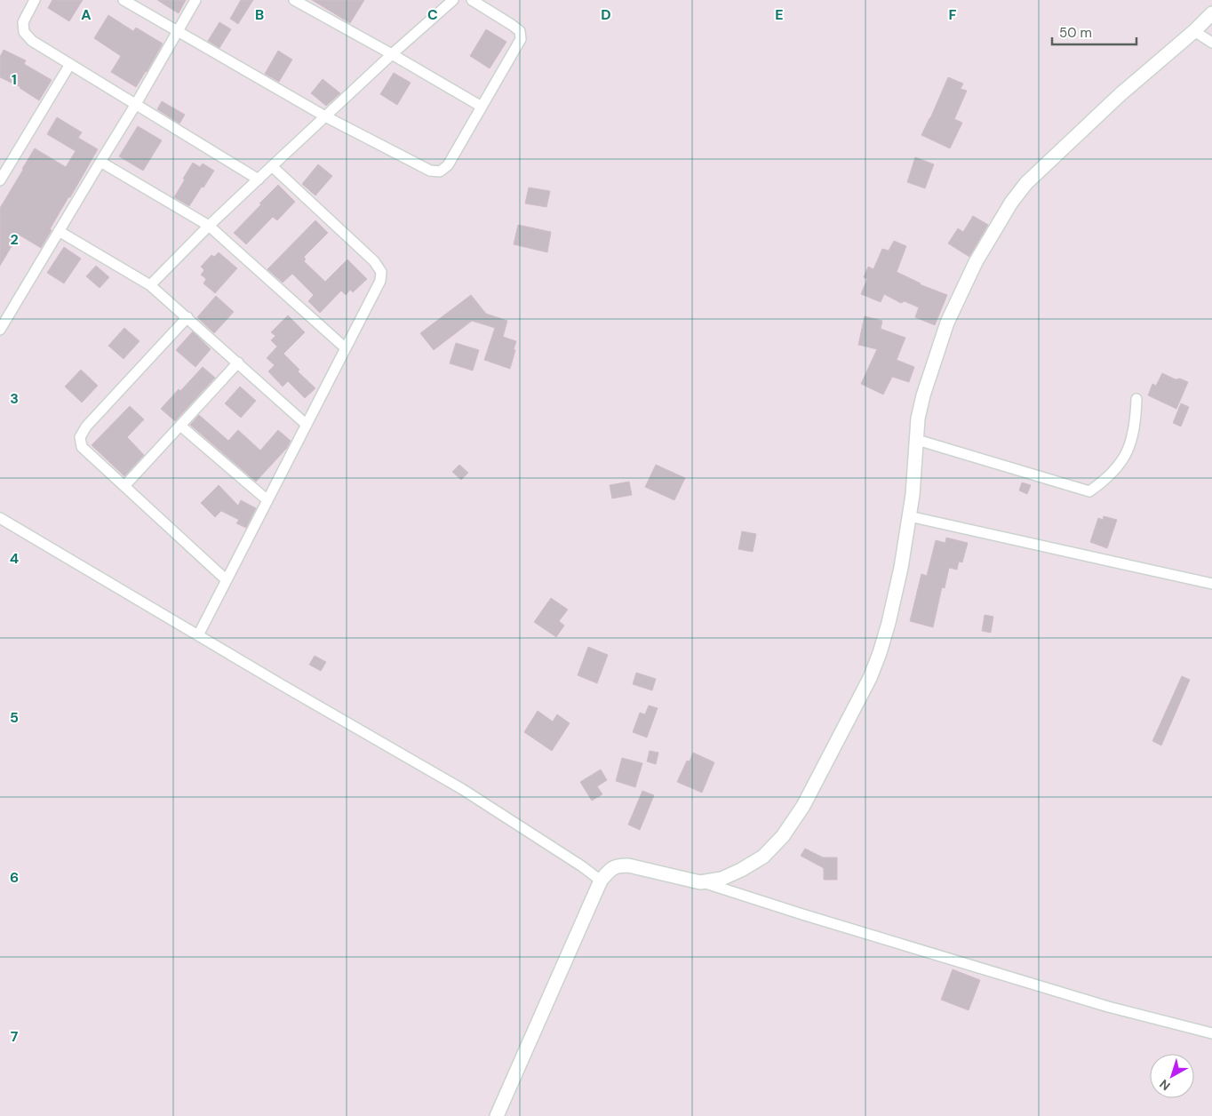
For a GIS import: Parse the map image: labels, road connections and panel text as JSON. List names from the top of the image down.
{
  "scale_bar": "50 m",
  "north": "bottom left",
  "grid": {
    "columns": [
      "A",
      "B",
      "C",
      "D",
      "E",
      "F"
    ],
    "rows": [
      "1",
      "2",
      "3",
      "4",
      "5",
      "6",
      "7"
    ]
  }
}
